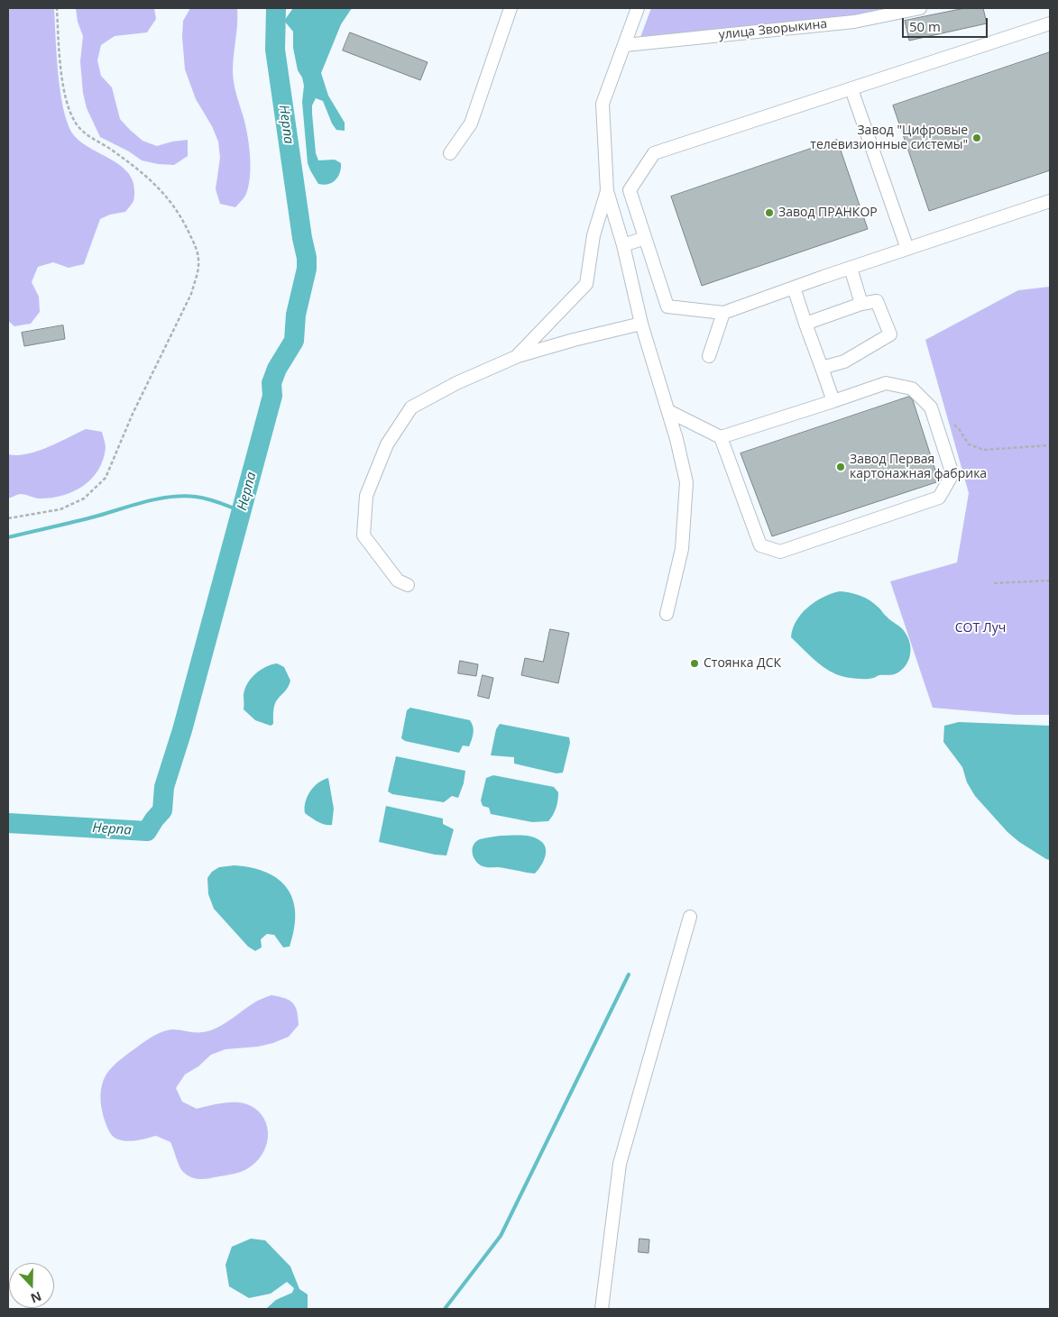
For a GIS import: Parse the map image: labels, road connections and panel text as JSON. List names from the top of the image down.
{
  "streets": {
    "street": ["улица Зворыкина"]
  },
  "water": ["Нерпа"],
  "parks": ["СОТ Луч"],
  "places": [
    "Завод \"Цифровые телевизионные системы\"",
    "Завод ПРАНКОР",
    "Завод Первая картонажная фабрика",
    "Стоянка ДСК"
  ],
  "scale_bar": "50 m",
  "north": "bottom"
}
